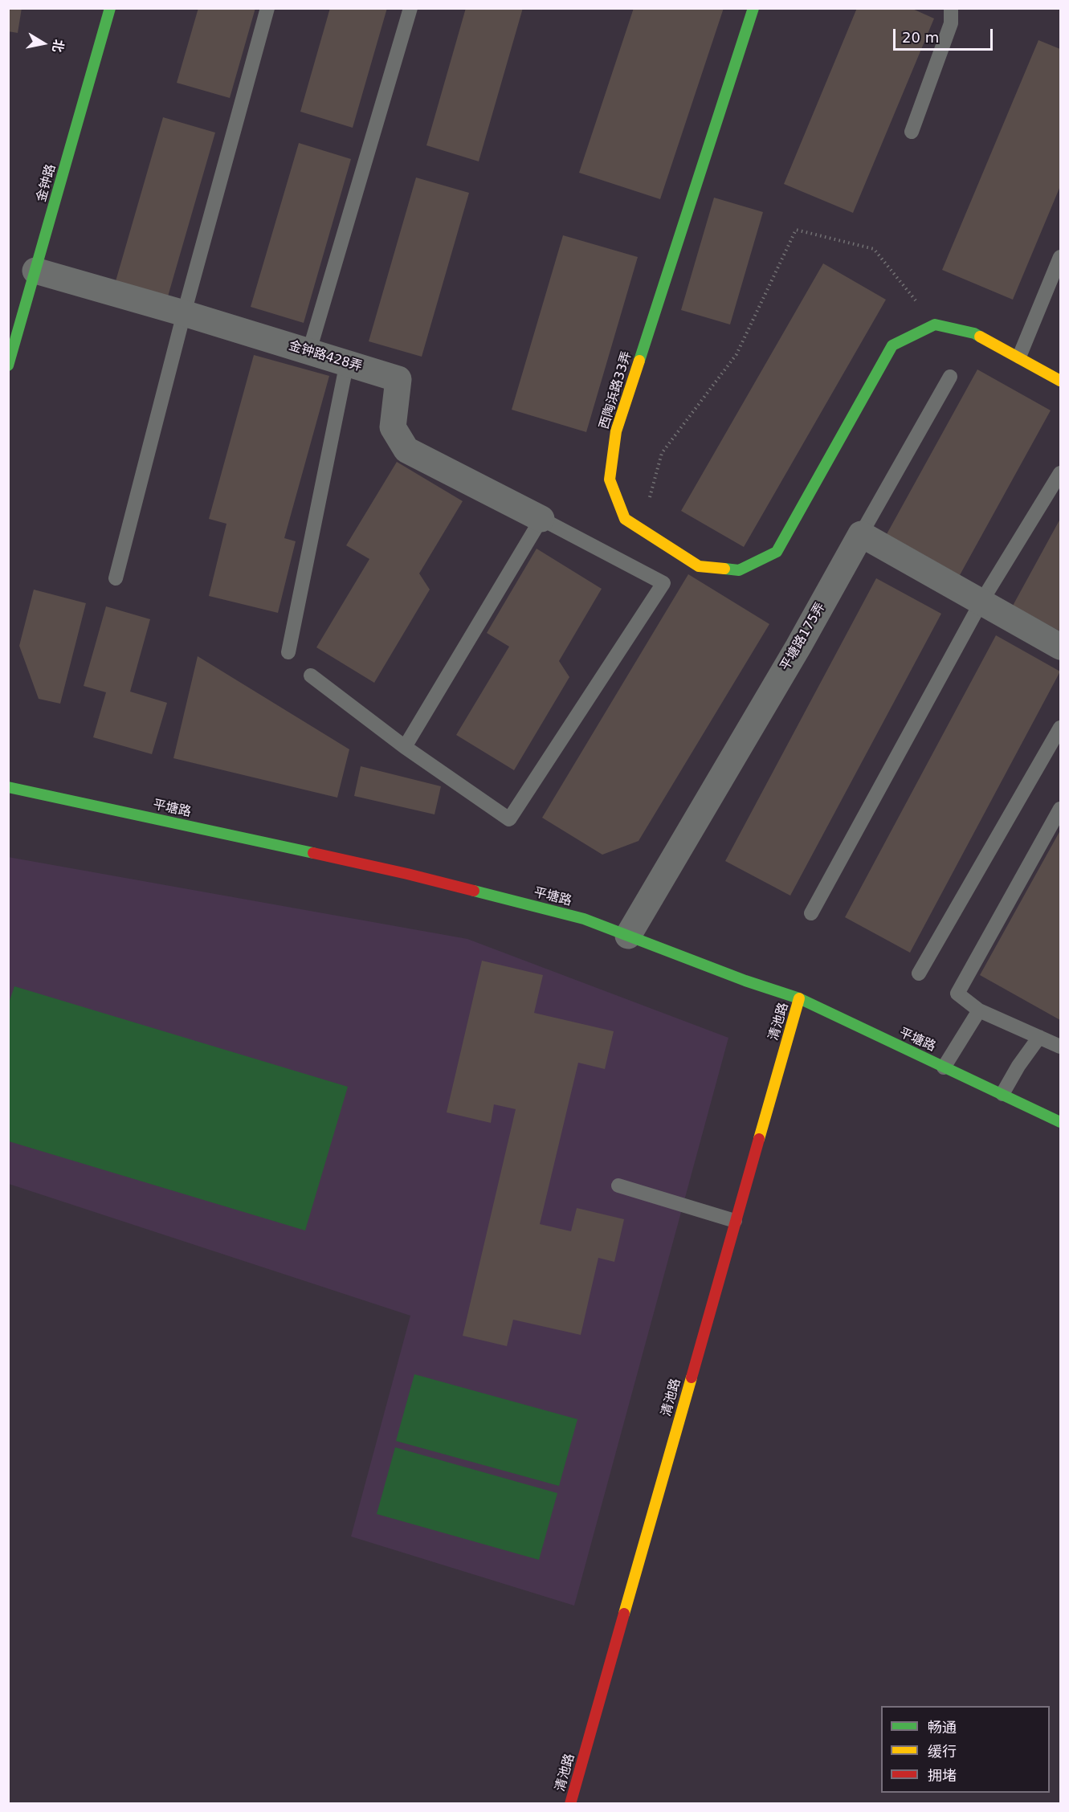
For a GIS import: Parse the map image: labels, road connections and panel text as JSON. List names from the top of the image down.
{
  "streets": {
    "street": [
      "金钟路",
      "金钟路428弄",
      "西陶浜路33弄",
      "平塘路175弄",
      "平塘路",
      "清池路"
    ]
  },
  "crossings": [
    ["金钟路", "金钟路428弄"],
    ["平塘路175弄", "平塘路"],
    ["平塘路", "清池路"]
  ],
  "legend": ["畅通", "缓行", "拥堵"],
  "scale_bar": "20 m",
  "north": "right"
}
